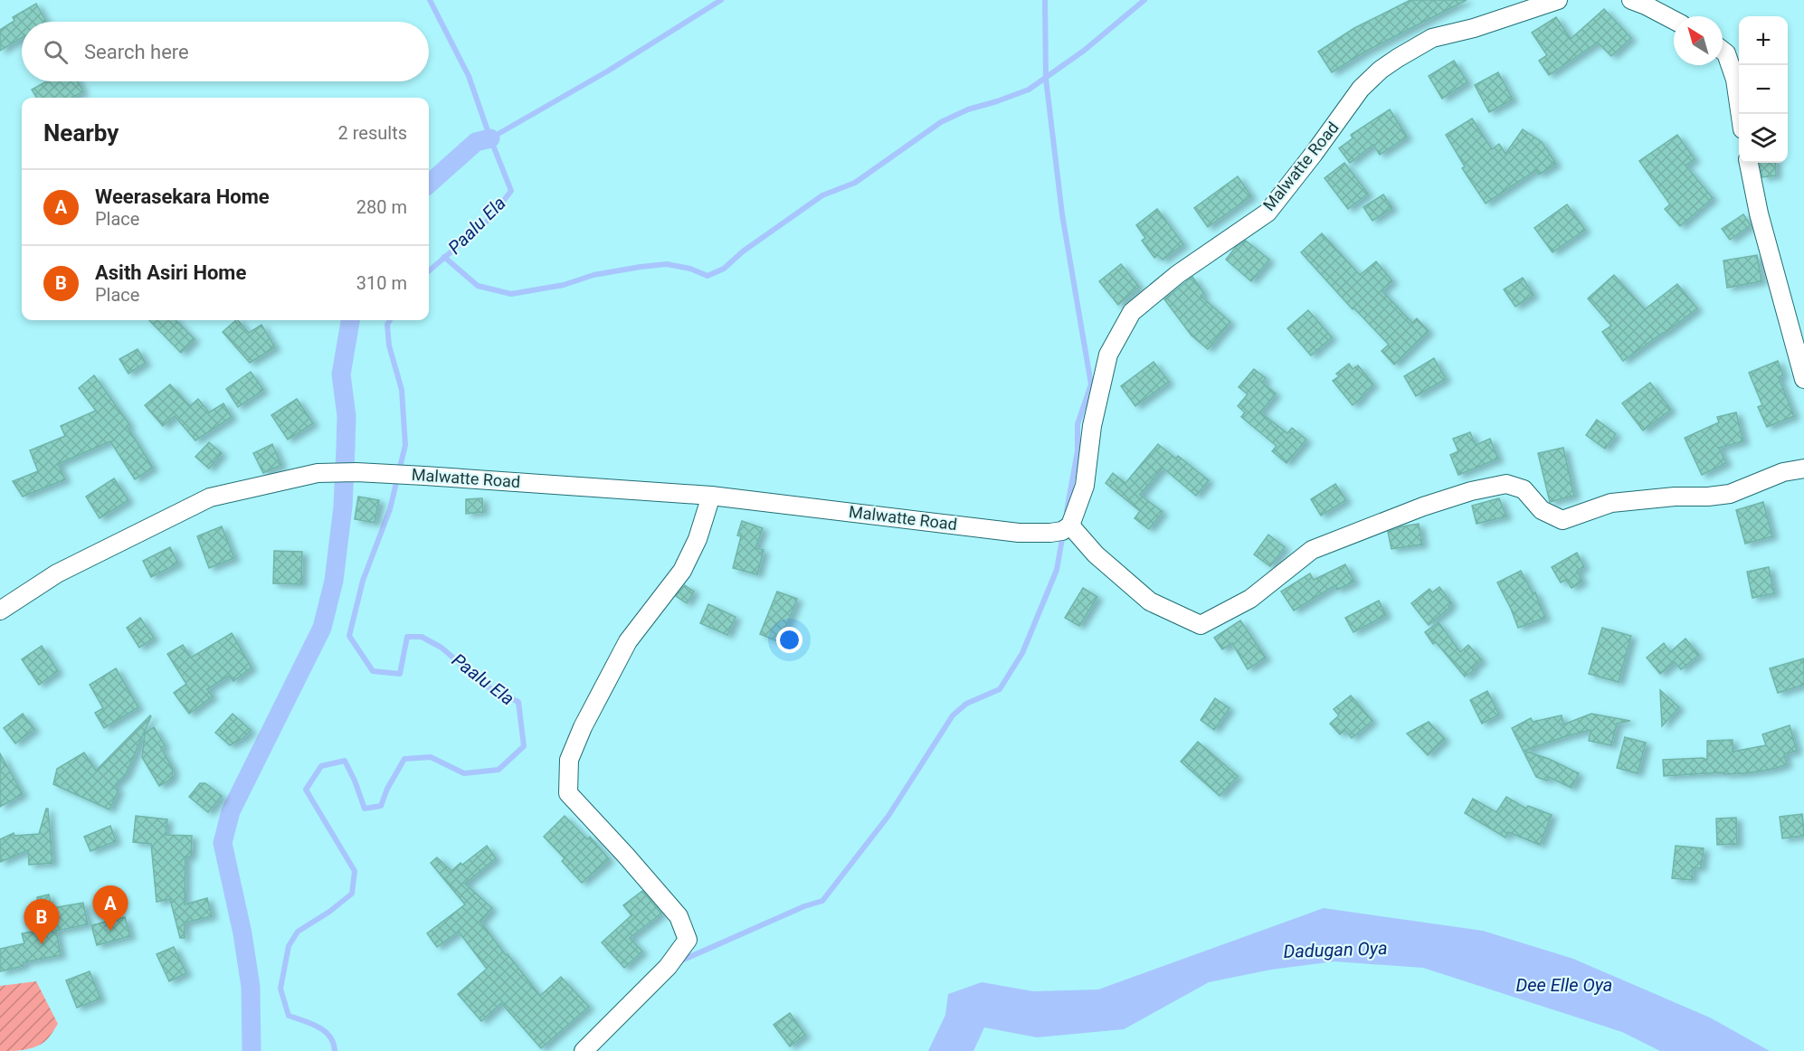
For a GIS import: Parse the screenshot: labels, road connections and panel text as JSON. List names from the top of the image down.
{
  "streets": {
    "street": ["Malwatte Road"]
  },
  "water": ["Paalu Ela", "Dadugan Oya", "Dee Elle Oya"],
  "north": "top left",
  "page": {
    "map_buttons": ["+", "−"],
    "search": "Search here",
    "heading": ["Nearby", "2 results"],
    "list": [
      {
        "mark": "A",
        "name": "Weerasekara Home",
        "note": "Place",
        "value": "280 m"
      },
      {
        "mark": "B",
        "name": "Asith Asiri Home",
        "note": "Place",
        "value": "310 m"
      }
    ],
    "pins": ["A", "B"]
  }
}
